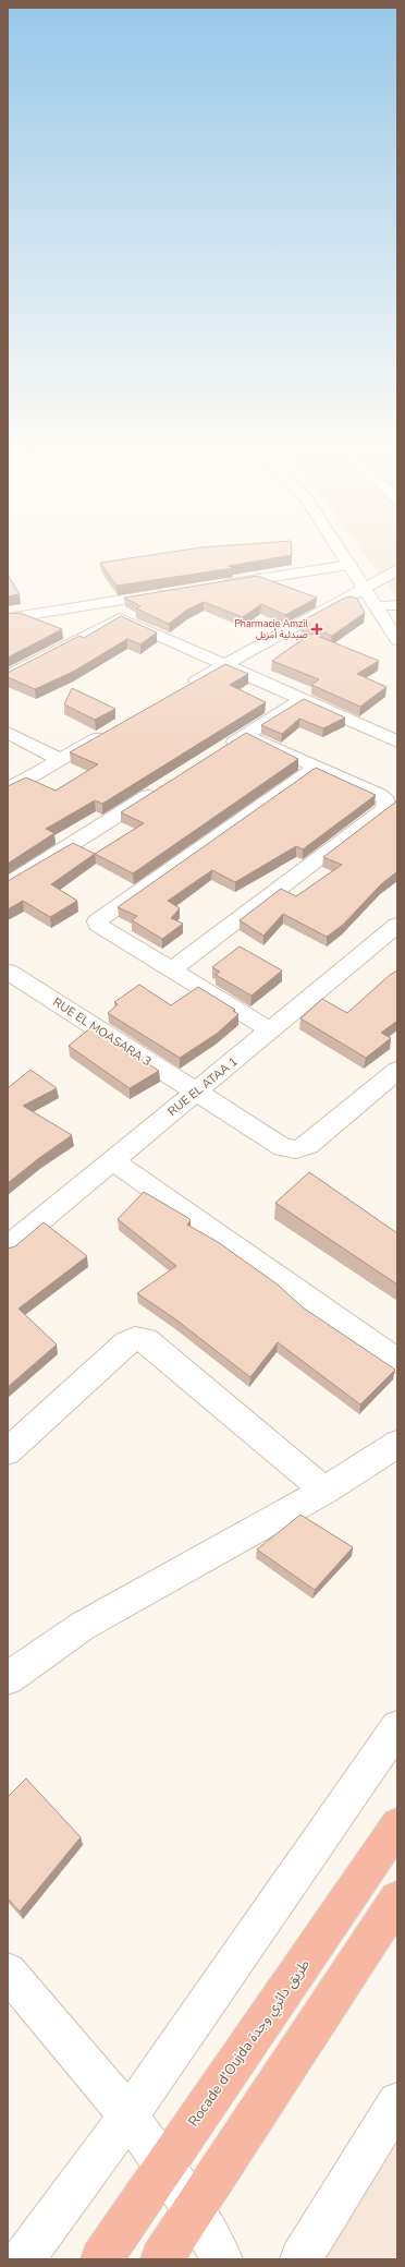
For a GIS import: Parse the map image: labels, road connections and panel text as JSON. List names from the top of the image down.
{
  "streets": {
    "highway": ["Rocade d'Oujda طريق دائري وجدة"],
    "street": ["RUE EL MOASARA 3", "RUE EL ATAA 1"]
  },
  "crossings": [
    ["RUE EL MOASARA 3", "RUE EL ATAA 1"]
  ],
  "places": {
    "health": ["Pharmacie Amzil صيدلية أمزيل"]
  }
}
